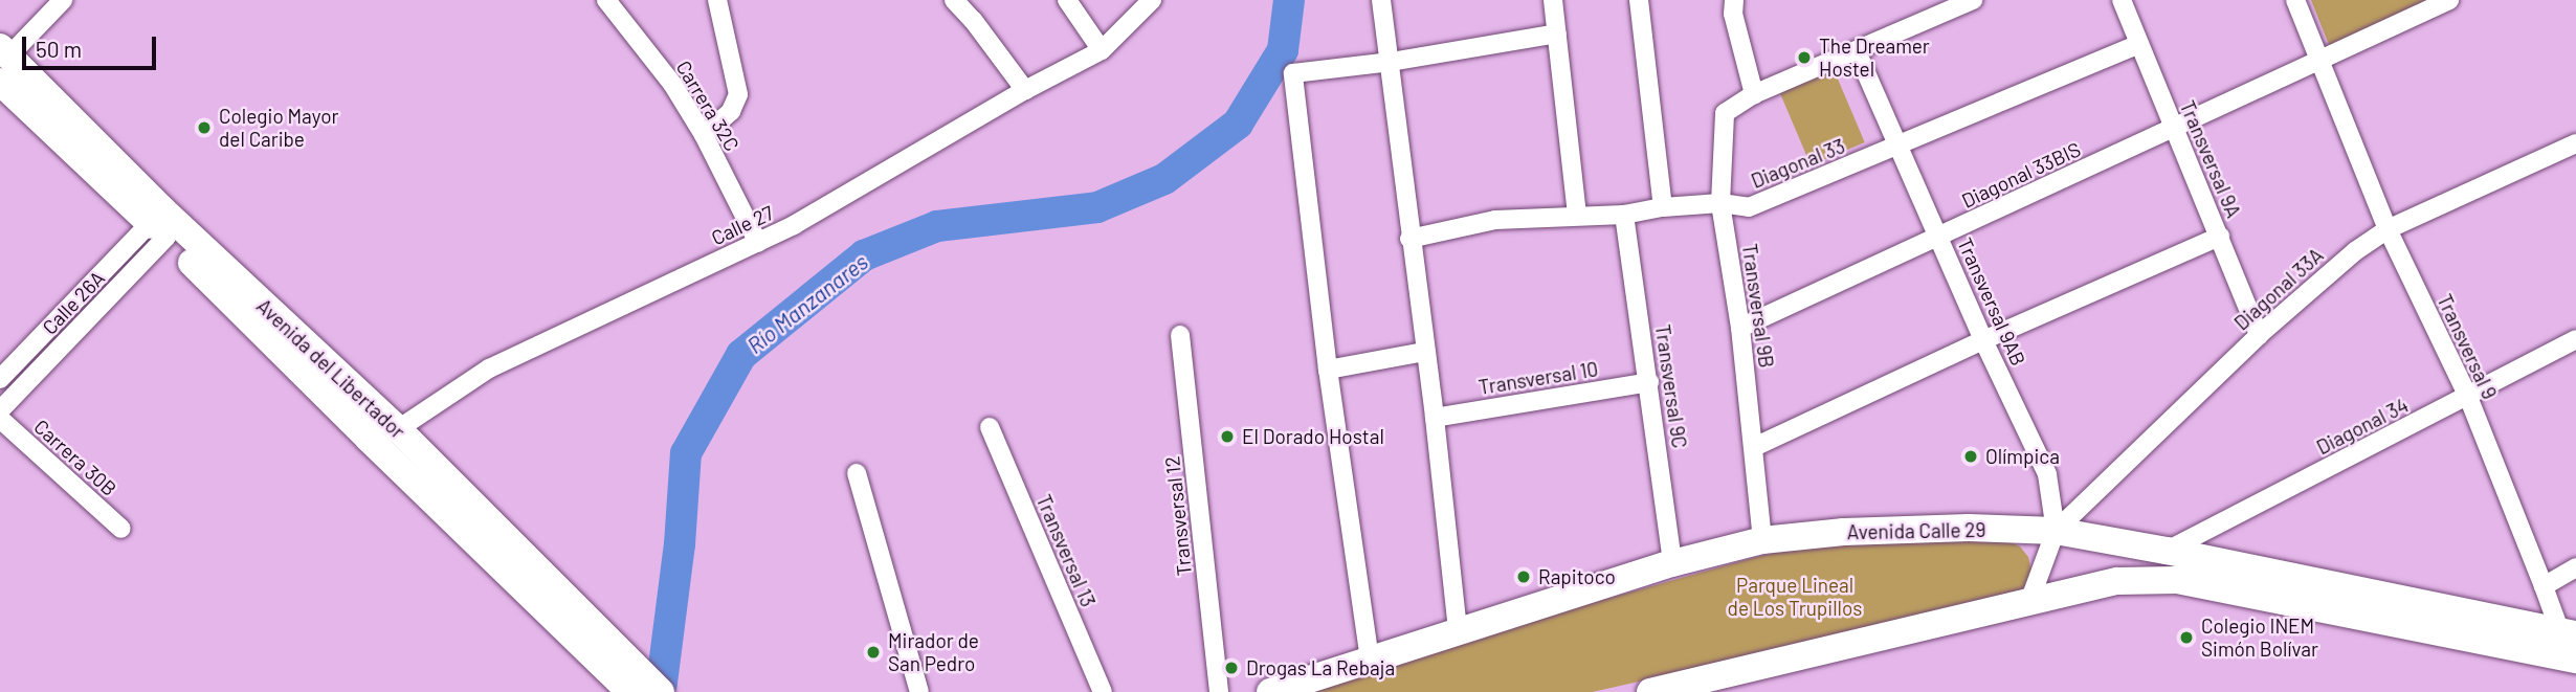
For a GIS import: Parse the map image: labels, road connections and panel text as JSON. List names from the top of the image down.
{
  "streets": {
    "main road": ["Avenida del Libertador", "Avenida Calle 29"],
    "street": [
      "Carrera 32C",
      "Transversal 9A",
      "Diagonal 33",
      "Diagonal 33BIS",
      "Calle 27",
      "Diagonal 33A",
      "Transversal 9AB",
      "Calle 26A",
      "Transversal 9B",
      "Transversal 9",
      "Transversal 10",
      "Transversal 9C",
      "Diagonal 34",
      "Carrera 30B",
      "Transversal 12",
      "Transversal 13"
    ]
  },
  "crossings": [
    ["Carrera 32C", "Calle 27"],
    ["Transversal 9A", "Diagonal 33"],
    ["Transversal 9A", "Diagonal 33BIS"],
    ["Transversal 9A", "Diagonal 33A"],
    ["Diagonal 33", "Transversal 9AB"],
    ["Diagonal 33", "Transversal 9B"],
    ["Diagonal 33", "Transversal 9C"],
    ["Diagonal 33BIS", "Transversal 9AB"],
    ["Diagonal 33BIS", "Transversal 9B"],
    ["Diagonal 33BIS", "Transversal 9"],
    ["Calle 27", "Avenida del Libertador"],
    ["Diagonal 33A", "Transversal 9AB"],
    ["Diagonal 33A", "Transversal 9"],
    ["Diagonal 33A", "Avenida Calle 29"],
    ["Transversal 9AB", "Transversal 9B"],
    ["Transversal 9AB", "Avenida Calle 29"],
    ["Calle 26A", "Avenida del Libertador"],
    ["Transversal 9B", "Avenida Calle 29"],
    ["Transversal 9", "Diagonal 34"],
    ["Transversal 9", "Avenida Calle 29"],
    ["Transversal 10", "Transversal 9C"],
    ["Transversal 9C", "Avenida Calle 29"],
    ["Diagonal 34", "Avenida Calle 29"]
  ],
  "water": ["Río Manzanares"],
  "parks": ["Parque Lineal de Los Trupillos"],
  "places": [
    "The Dreamer Hostel",
    "Colegio Mayor del Caribe",
    "El Dorado Hostal",
    "Olímpica",
    "Rapitoco",
    "Colegio INEM Simón Bolívar",
    "Mirador de San Pedro",
    "Drogas La Rebaja"
  ],
  "scale_bar": "50 m"
}
